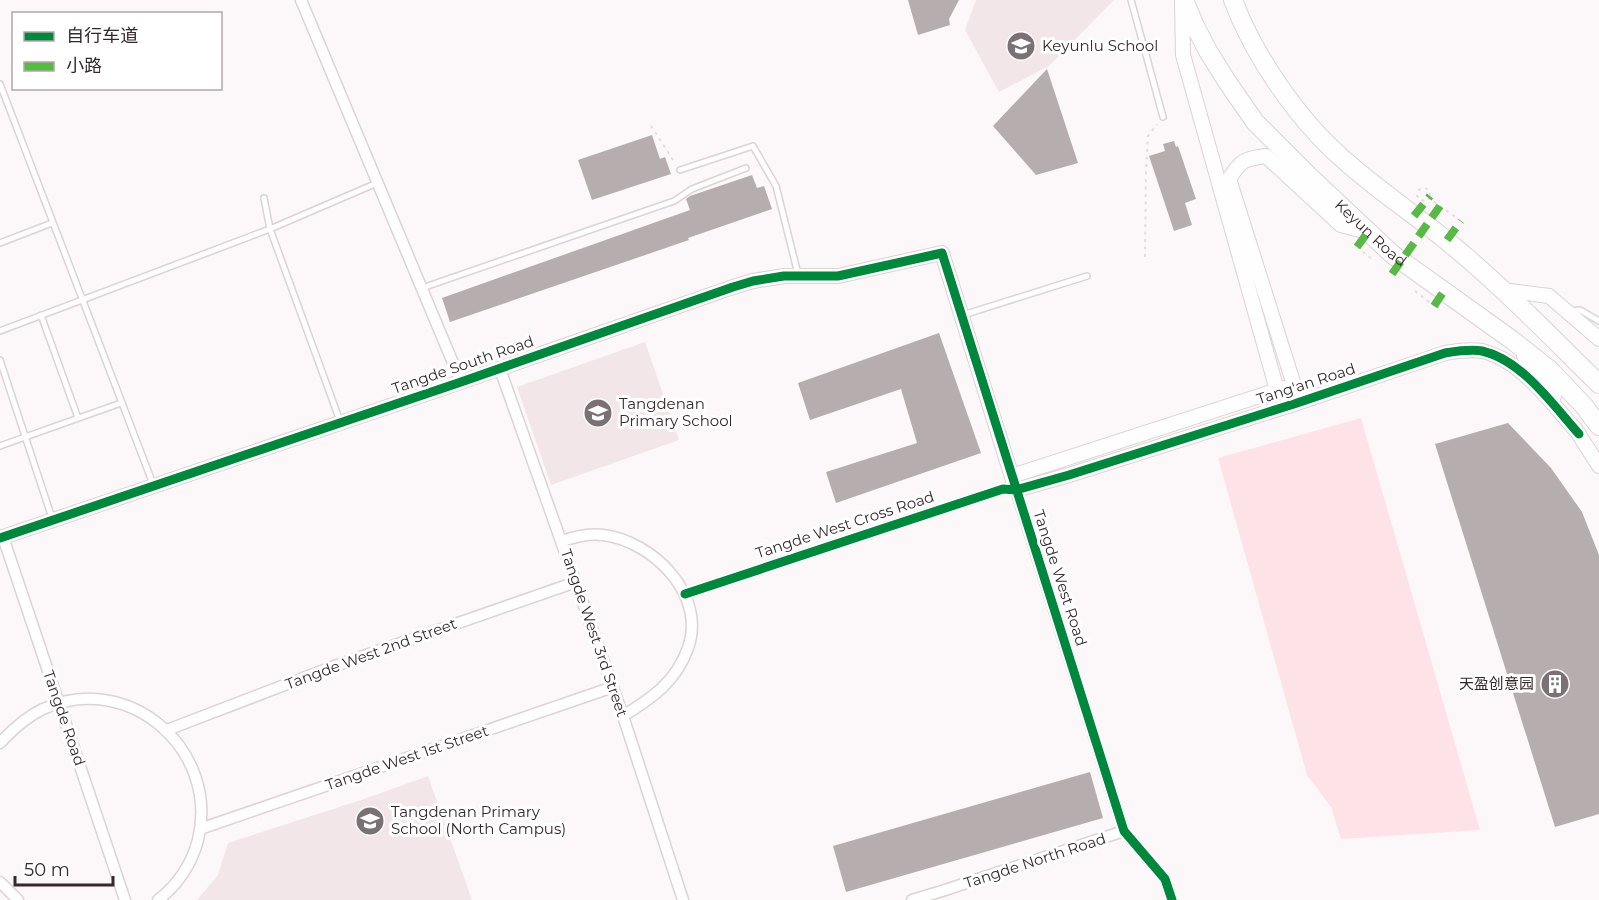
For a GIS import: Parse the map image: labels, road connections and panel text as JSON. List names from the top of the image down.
{
  "streets": {
    "highway": ["Keyun Road"],
    "street": [
      "Tangde South Road",
      "Tang'an Road",
      "Tangde West Cross Road",
      "Tangde West Road",
      "Tangde West 3rd Street",
      "Tangde West 2nd Street",
      "Tangde Road",
      "Tangde West 1st Street",
      "Tangde North Road"
    ]
  },
  "crossings": [
    ["Keyun Road", "Tang'an Road"],
    ["Tangde South Road", "Tangde West Road"],
    ["Tangde South Road", "Tangde West 3rd Street"],
    ["Tangde South Road", "Tangde Road"],
    ["Tang'an Road", "Tangde West Cross Road"],
    ["Tang'an Road", "Tangde West Road"],
    ["Tangde West Cross Road", "Tangde West Road"],
    ["Tangde West Road", "Tangde North Road"],
    ["Tangde West 3rd Street", "Tangde West 2nd Street"],
    ["Tangde West 3rd Street", "Tangde West 1st Street"]
  ],
  "places": {
    "school or university": ["Keyunlu School", "Tangdenan Primary School", "Tangdenan Primary School (North Campus)"],
    "building": ["天盈创意园"]
  },
  "legend": ["自行车道", "小路"],
  "scale_bar": "50 m"
}
